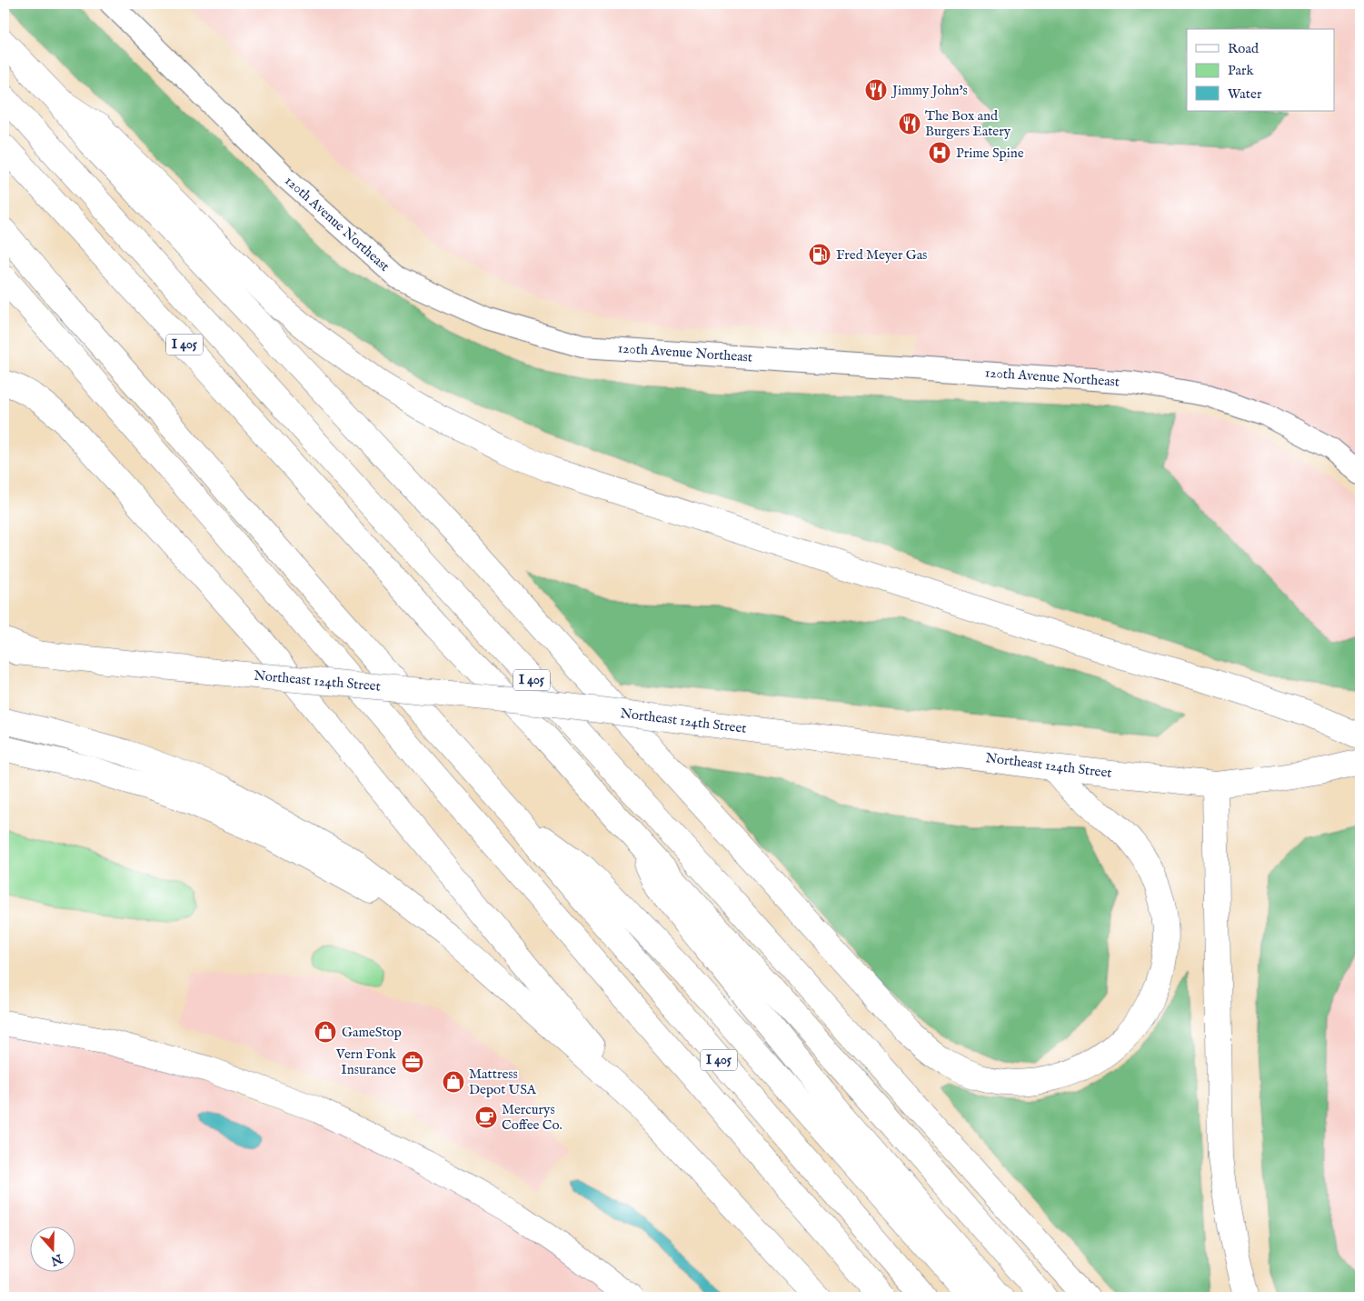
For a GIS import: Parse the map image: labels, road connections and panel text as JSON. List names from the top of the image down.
{
  "streets": {
    "main road": ["I 405", "Northeast 124th Street"],
    "street": ["120th Avenue Northeast"]
  },
  "places": {
    "restaurant": ["Jimmy John's", "The Box and Burgers Eatery"],
    "hospital": ["Prime Spine"],
    "fuel station": ["Fred Meyer Gas"],
    "shop": ["GameStop", "Mattress Depot USA"],
    "office": ["Vern Fonk Insurance"],
    "cafe": ["Mercurys Coffee Co."]
  },
  "legend": ["Road", "Park", "Water"],
  "north": "bottom"
}
